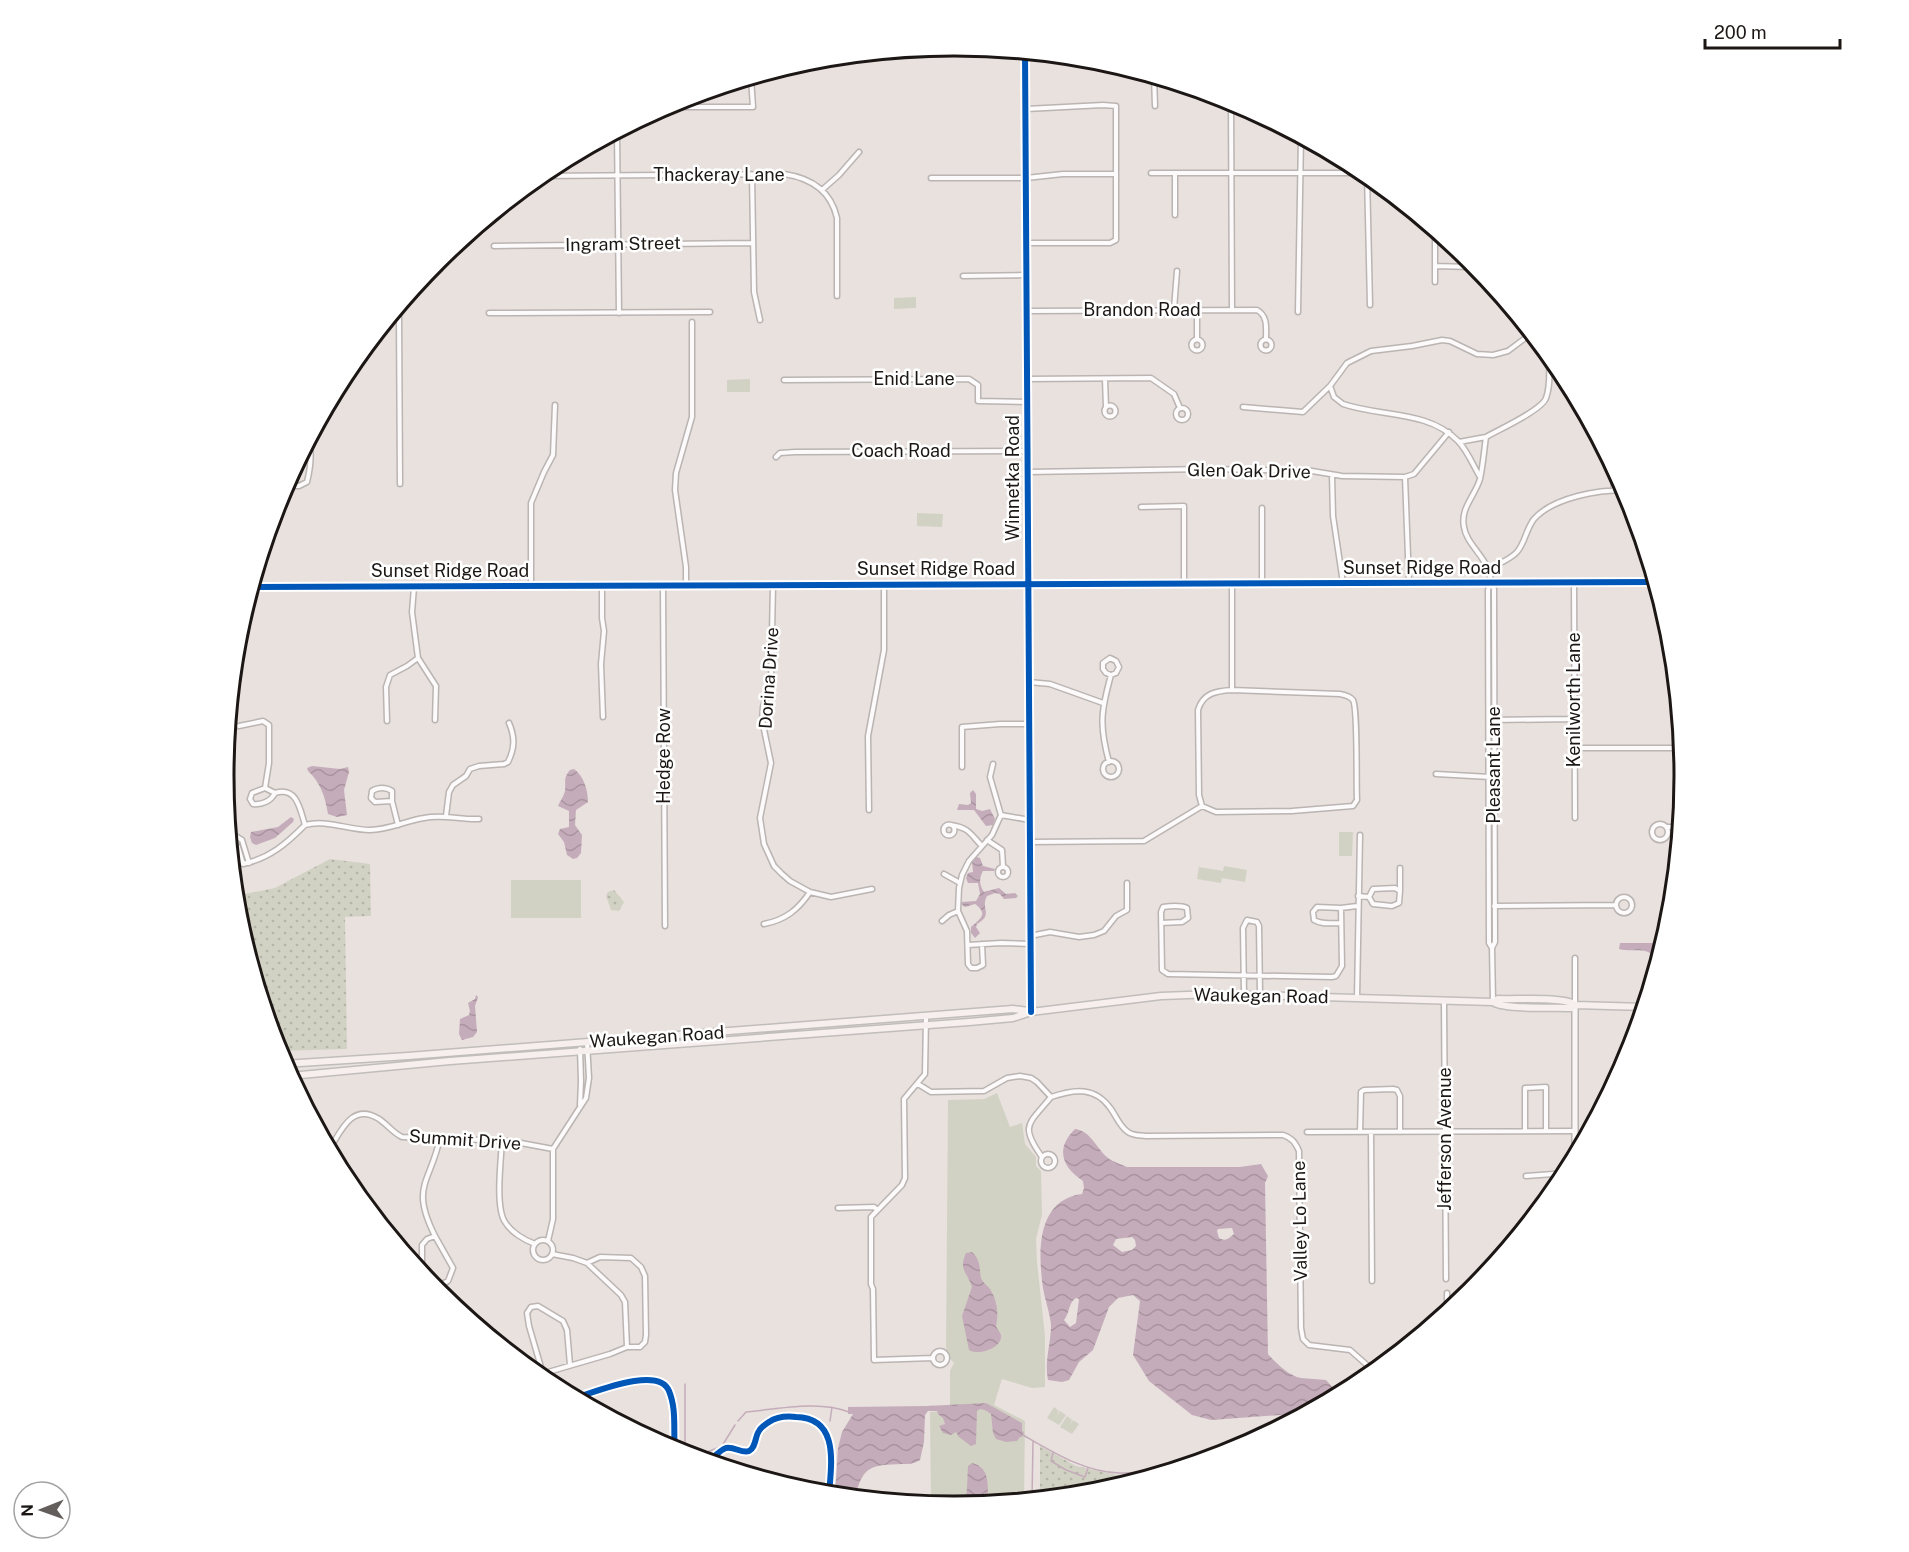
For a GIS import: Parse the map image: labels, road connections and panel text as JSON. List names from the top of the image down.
{
  "streets": {
    "main road": ["Waukegan Road"],
    "street": [
      "Thackeray Lane",
      "Ingram Street",
      "Brandon Road",
      "Enid Lane",
      "Coach Road",
      "Glen Oak Drive",
      "Winnetka Road",
      "Sunset Ridge Road",
      "Dorina Drive",
      "Kenilworth Lane",
      "Hedge Row",
      "Pleasant Lane",
      "Jefferson Avenue",
      "Summit Drive",
      "Valley Lo Lane"
    ]
  },
  "crossings": [
    ["Brandon Road", "Winnetka Road"],
    ["Enid Lane", "Winnetka Road"],
    ["Coach Road", "Winnetka Road"],
    ["Glen Oak Drive", "Winnetka Road"],
    ["Winnetka Road", "Sunset Ridge Road"],
    ["Winnetka Road", "Waukegan Road"],
    ["Sunset Ridge Road", "Dorina Drive"],
    ["Sunset Ridge Road", "Kenilworth Lane"],
    ["Sunset Ridge Road", "Hedge Row"],
    ["Sunset Ridge Road", "Pleasant Lane"],
    ["Pleasant Lane", "Waukegan Road"],
    ["Waukegan Road", "Jefferson Avenue"]
  ],
  "scale_bar": "200 m",
  "north": "left"
}
